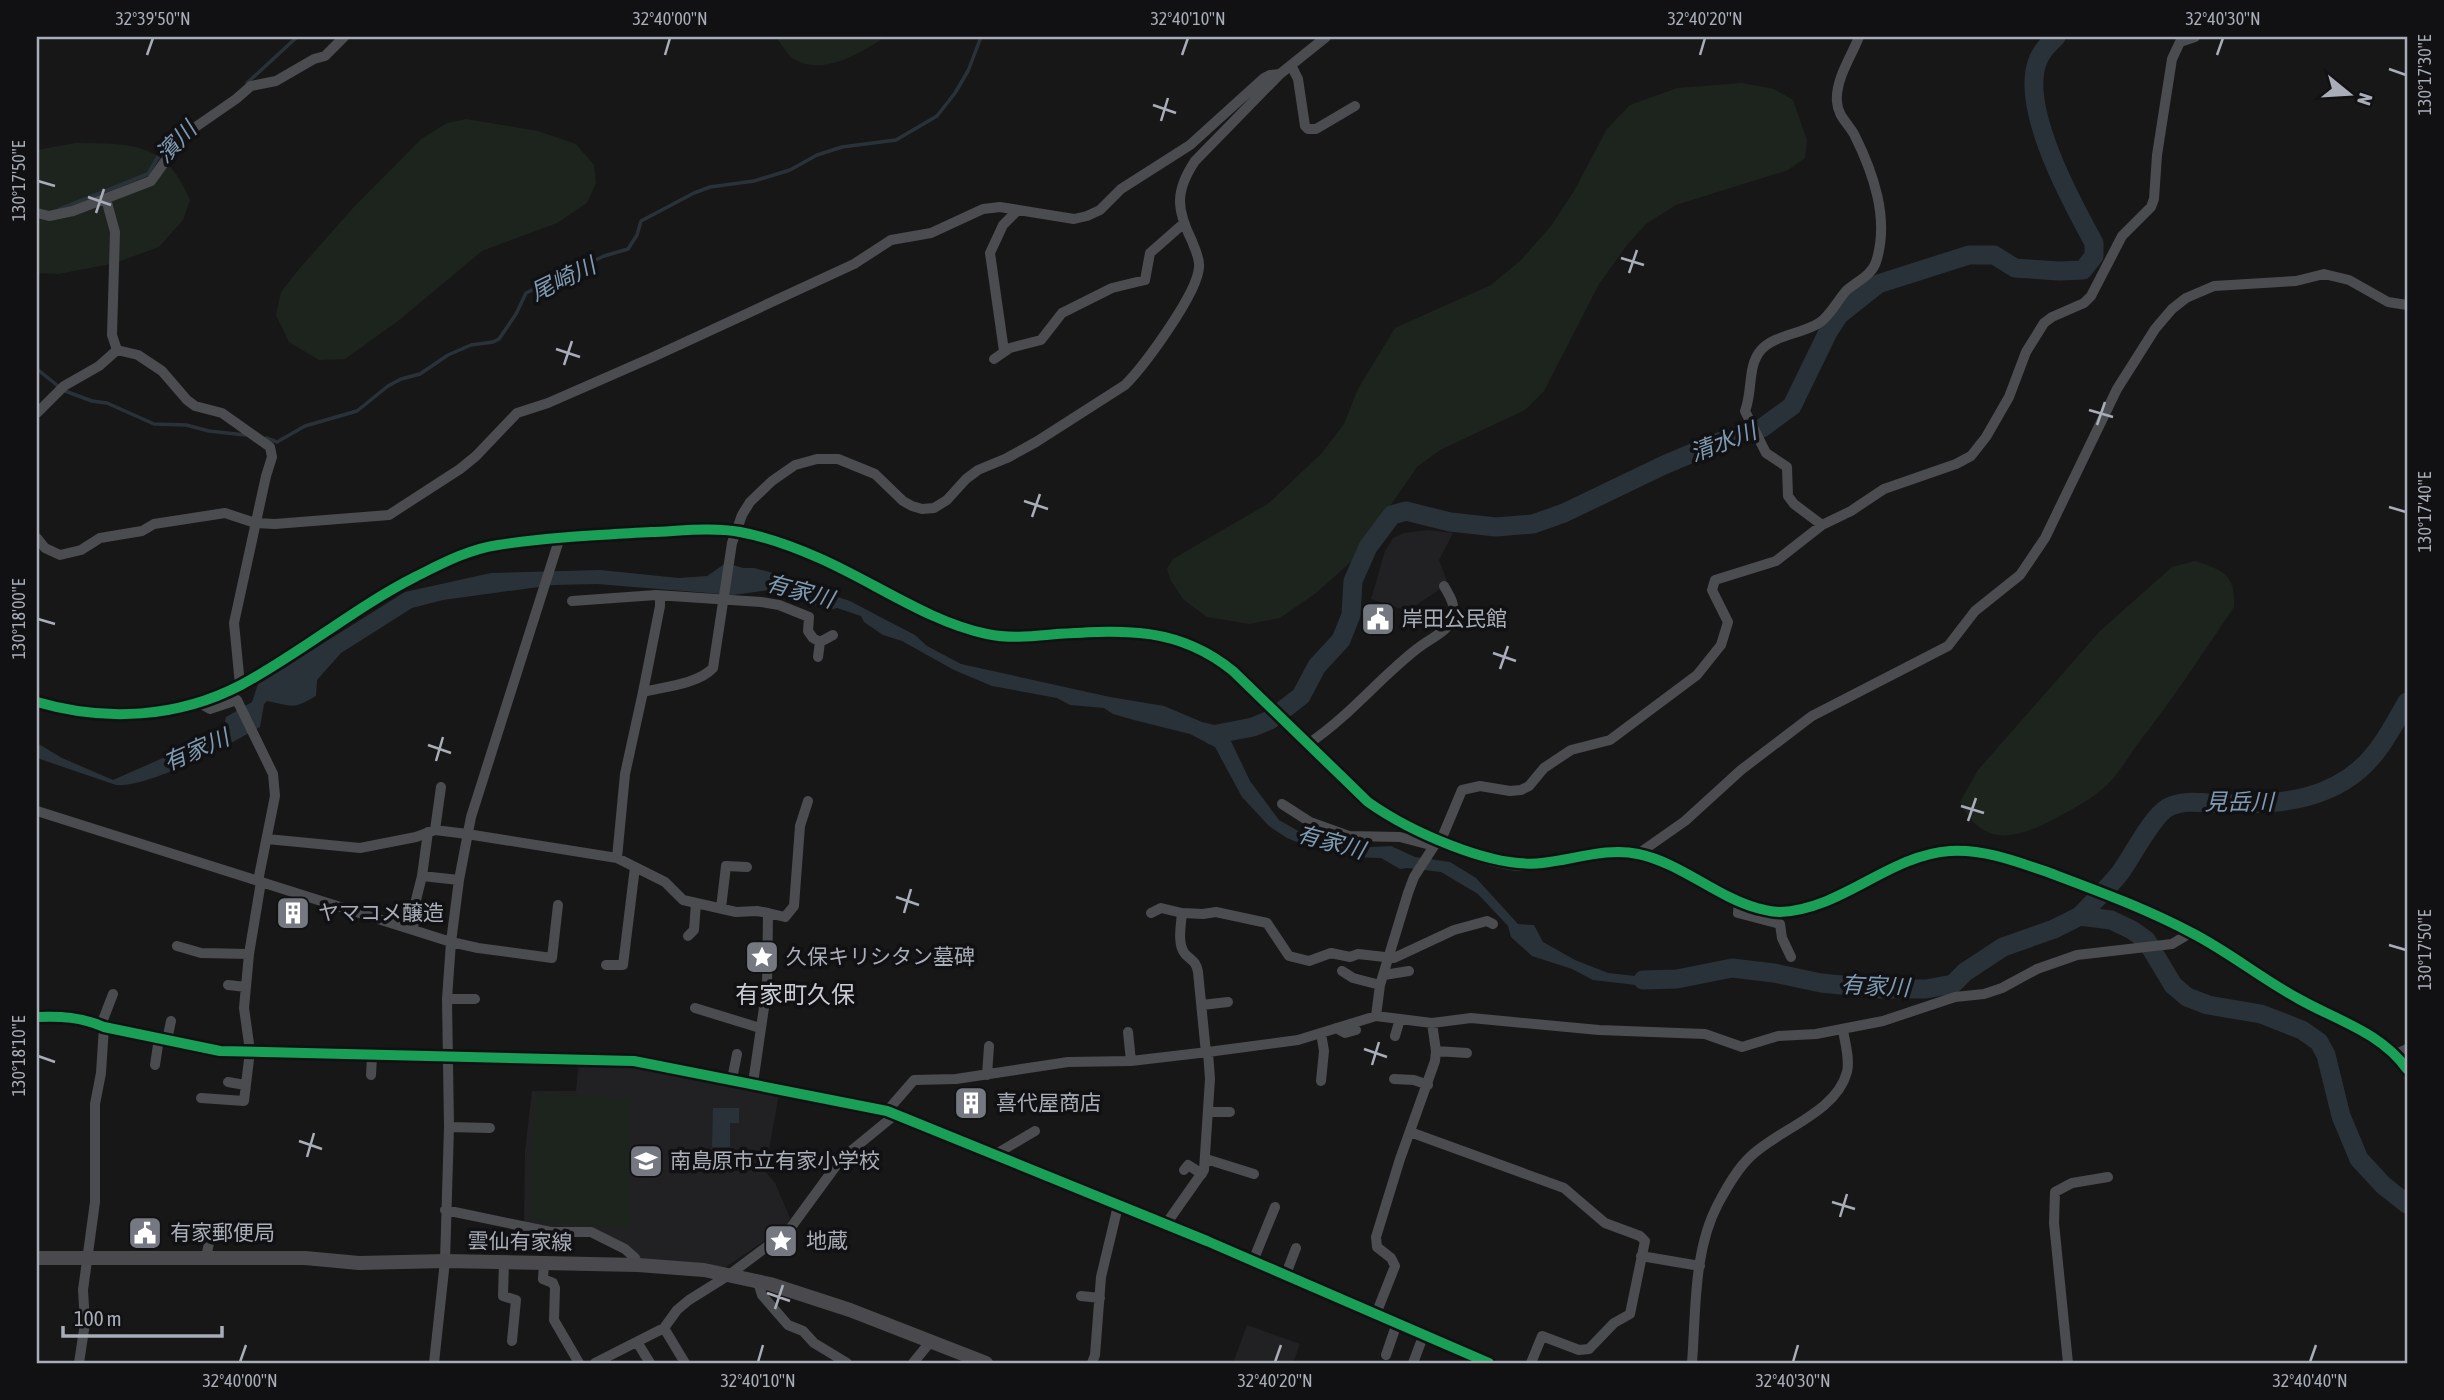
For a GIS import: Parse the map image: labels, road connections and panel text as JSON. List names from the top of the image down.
{
  "streets": {
    "main road": ["雲仙有家線"]
  },
  "districts": ["有家町久保"],
  "water": [
    "濱川",
    "尾崎川",
    "清水川",
    "有家川",
    "見岳川"
  ],
  "places": {
    "public building": ["岸田公民館", "有家郵便局"],
    "building": ["ヤマコメ醸造", "喜代屋商店"],
    "place": ["久保キリシタン墓碑", "地蔵"],
    "school or university": ["南島原市立有家小学校"]
  },
  "scale_bar": "100 m",
  "north": "right",
  "coordinates": [
    "32°39'50\"N",
    "32°40'00\"N",
    "32°40'10\"N",
    "32°40'20\"N",
    "32°40'30\"N",
    "130°17'30\"E",
    "130°17'50\"E",
    "130°17'40\"E",
    "130°18'00\"E",
    "130°18'10\"E",
    "32°40'40\"N"
  ]
}
